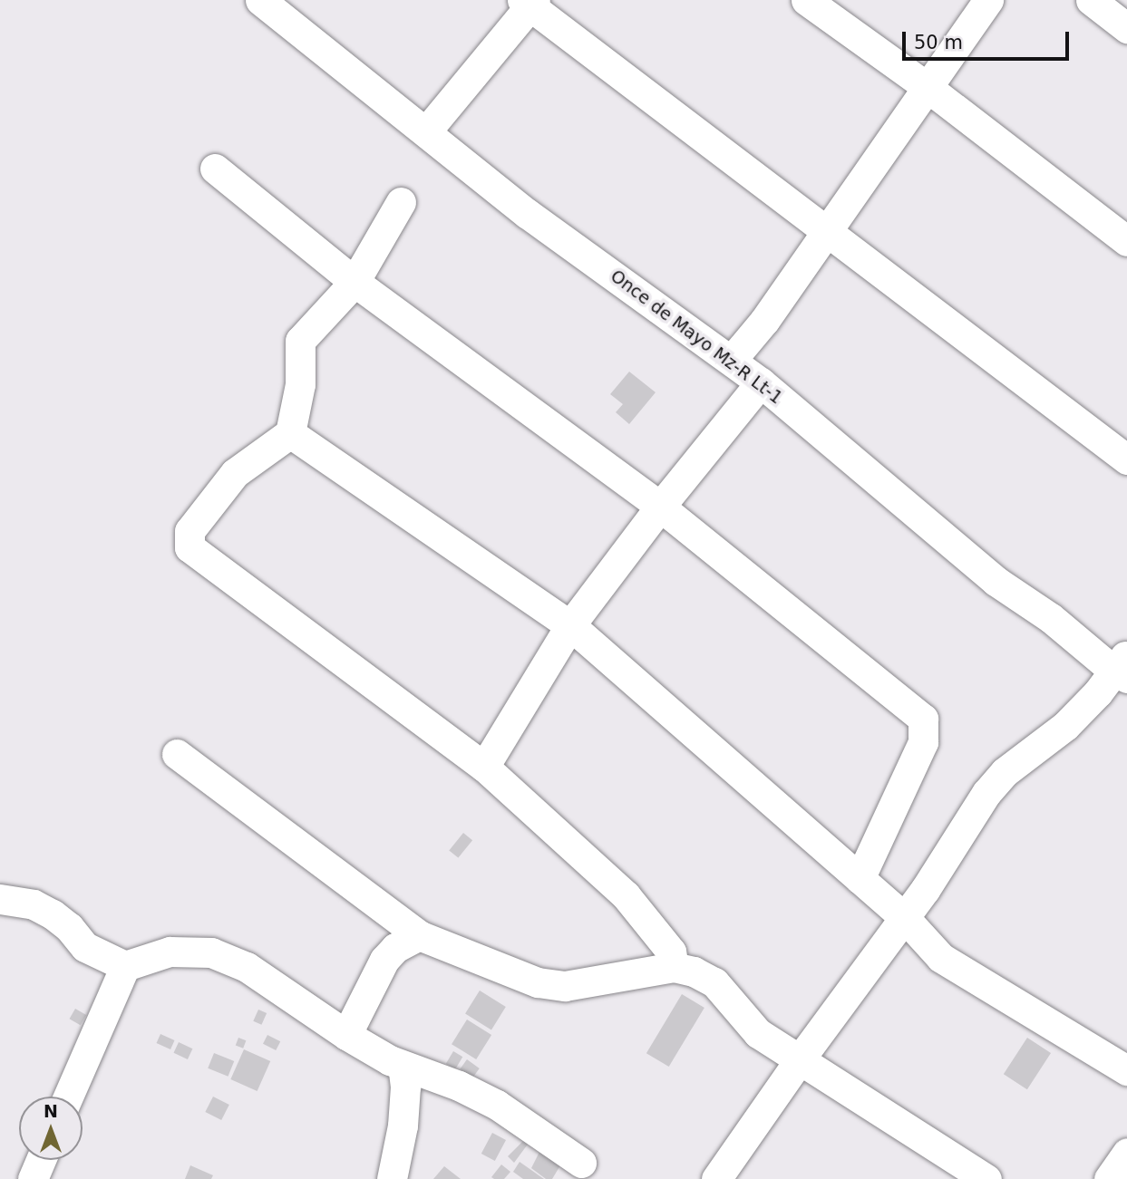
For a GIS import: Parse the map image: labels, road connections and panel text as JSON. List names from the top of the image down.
{
  "streets": {
    "street": ["Once de Mayo Mz-R Lt-1"]
  },
  "scale_bar": "50 m",
  "north": "top"
}
